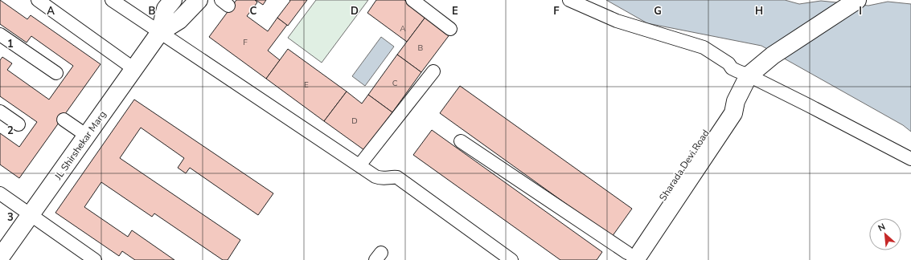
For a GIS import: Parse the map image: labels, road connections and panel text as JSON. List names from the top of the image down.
{
  "streets": {
    "street": ["JL Shirshekar Marg", "Sharada Devi Road"]
  },
  "house_numbers": [
    "A",
    "F",
    "B",
    "C",
    "E",
    "D"
  ],
  "north": "top left",
  "grid": {
    "columns": [
      "A",
      "B",
      "C",
      "D",
      "E",
      "F",
      "G",
      "H",
      "I"
    ],
    "rows": ["1", "2", "3"]
  }
}
